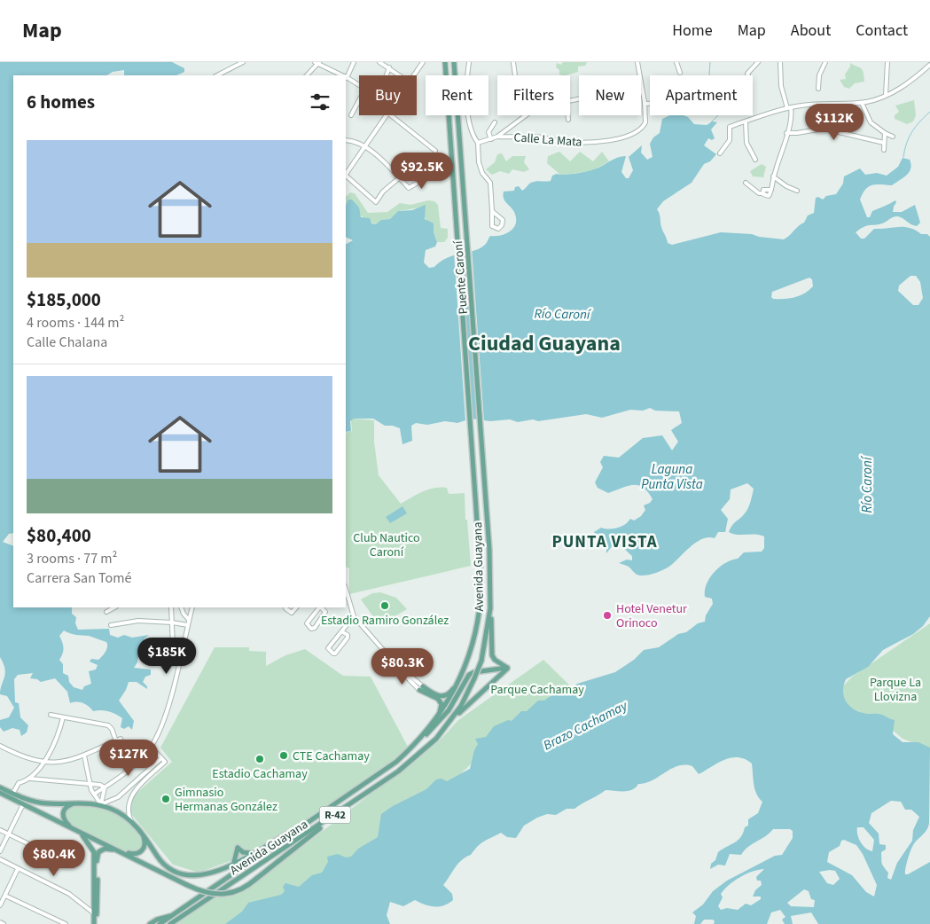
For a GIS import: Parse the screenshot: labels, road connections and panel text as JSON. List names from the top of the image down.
{
  "streets": {
    "main road": ["Puente Caroní", "Avenida Guayana", "R-42"],
    "street": ["Calle La Mata"]
  },
  "crossings": [
    ["Puente Caroní", "Avenida Guayana"],
    ["Avenida Guayana", "R-42"]
  ],
  "districts": ["Ciudad Guayana", "PUNTA VISTA"],
  "water": ["Río Caroní", "Laguna Punta Vista", "Brazo Cachamay"],
  "parks": ["Club Nautico Caroní", "Parque La Llovizna", "Parque Cachamay"],
  "places": [
    "Estadio Ramiro González",
    "Hotel Venetur Orinoco",
    "CTE Cachamay",
    "Estadio Cachamay",
    "Gimnasio Hermanas González"
  ],
  "page": {
    "header": "Map",
    "nav": [
      "Home",
      "Map",
      "About",
      "Contact"
    ],
    "chip": [
      "Buy",
      "Rent",
      "Filters",
      "New",
      "Apartment"
    ],
    "heading": "6 homes",
    "price": [
      "$112K",
      "$92.5K",
      "$185K",
      "$80.3K",
      "$127K",
      "$80.4K"
    ],
    "list": [
      {
        "name": "$185,000",
        "note": "4 rooms · 144 m² · Calle Chalana"
      },
      {
        "name": "$80,400",
        "note": "3 rooms · 77 m² · Carrera San Tomé"
      }
    ]
  }
}
